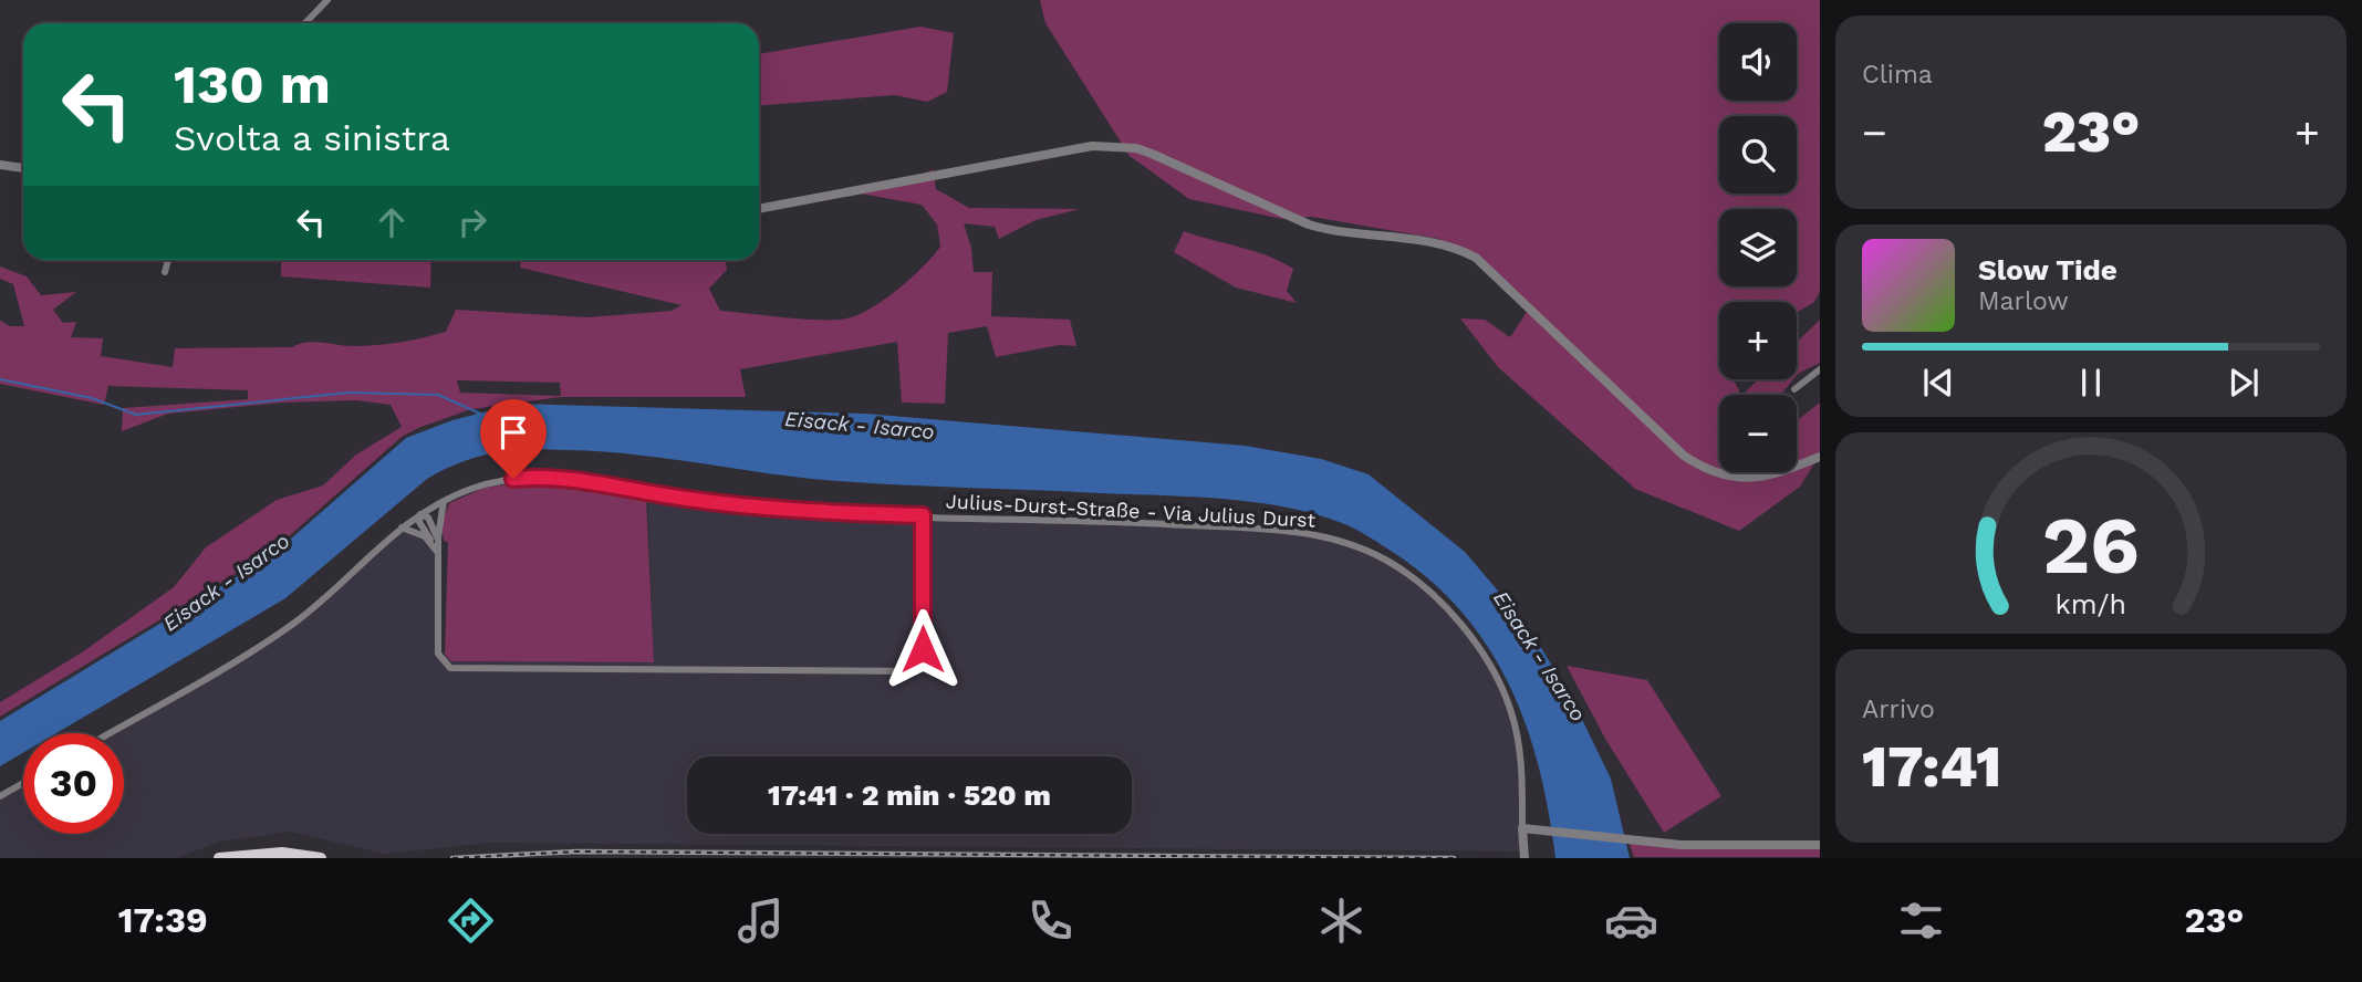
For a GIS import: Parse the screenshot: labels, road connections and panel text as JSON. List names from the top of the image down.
{
  "streets": {
    "street": ["Julius-Durst-Straße - Via Julius Durst"]
  },
  "water": ["Eisack - Isarco"],
  "page": {
    "tile": [
      "Clima",
      ["Arrivo", "17:41"]
    ],
    "map_buttons": ["+", "−"],
    "turn": ["130 m", "Svolta a sinistra"],
    "heat": ["−", "23°", "+"],
    "song": ["Slow Tide", "Marlow"],
    "limit": "30",
    "trip": "17:41 · 2 min · 520 m",
    "tabs": ["17:39", "23°"],
    "gauge": ["26", "km/h"]
  }
}
